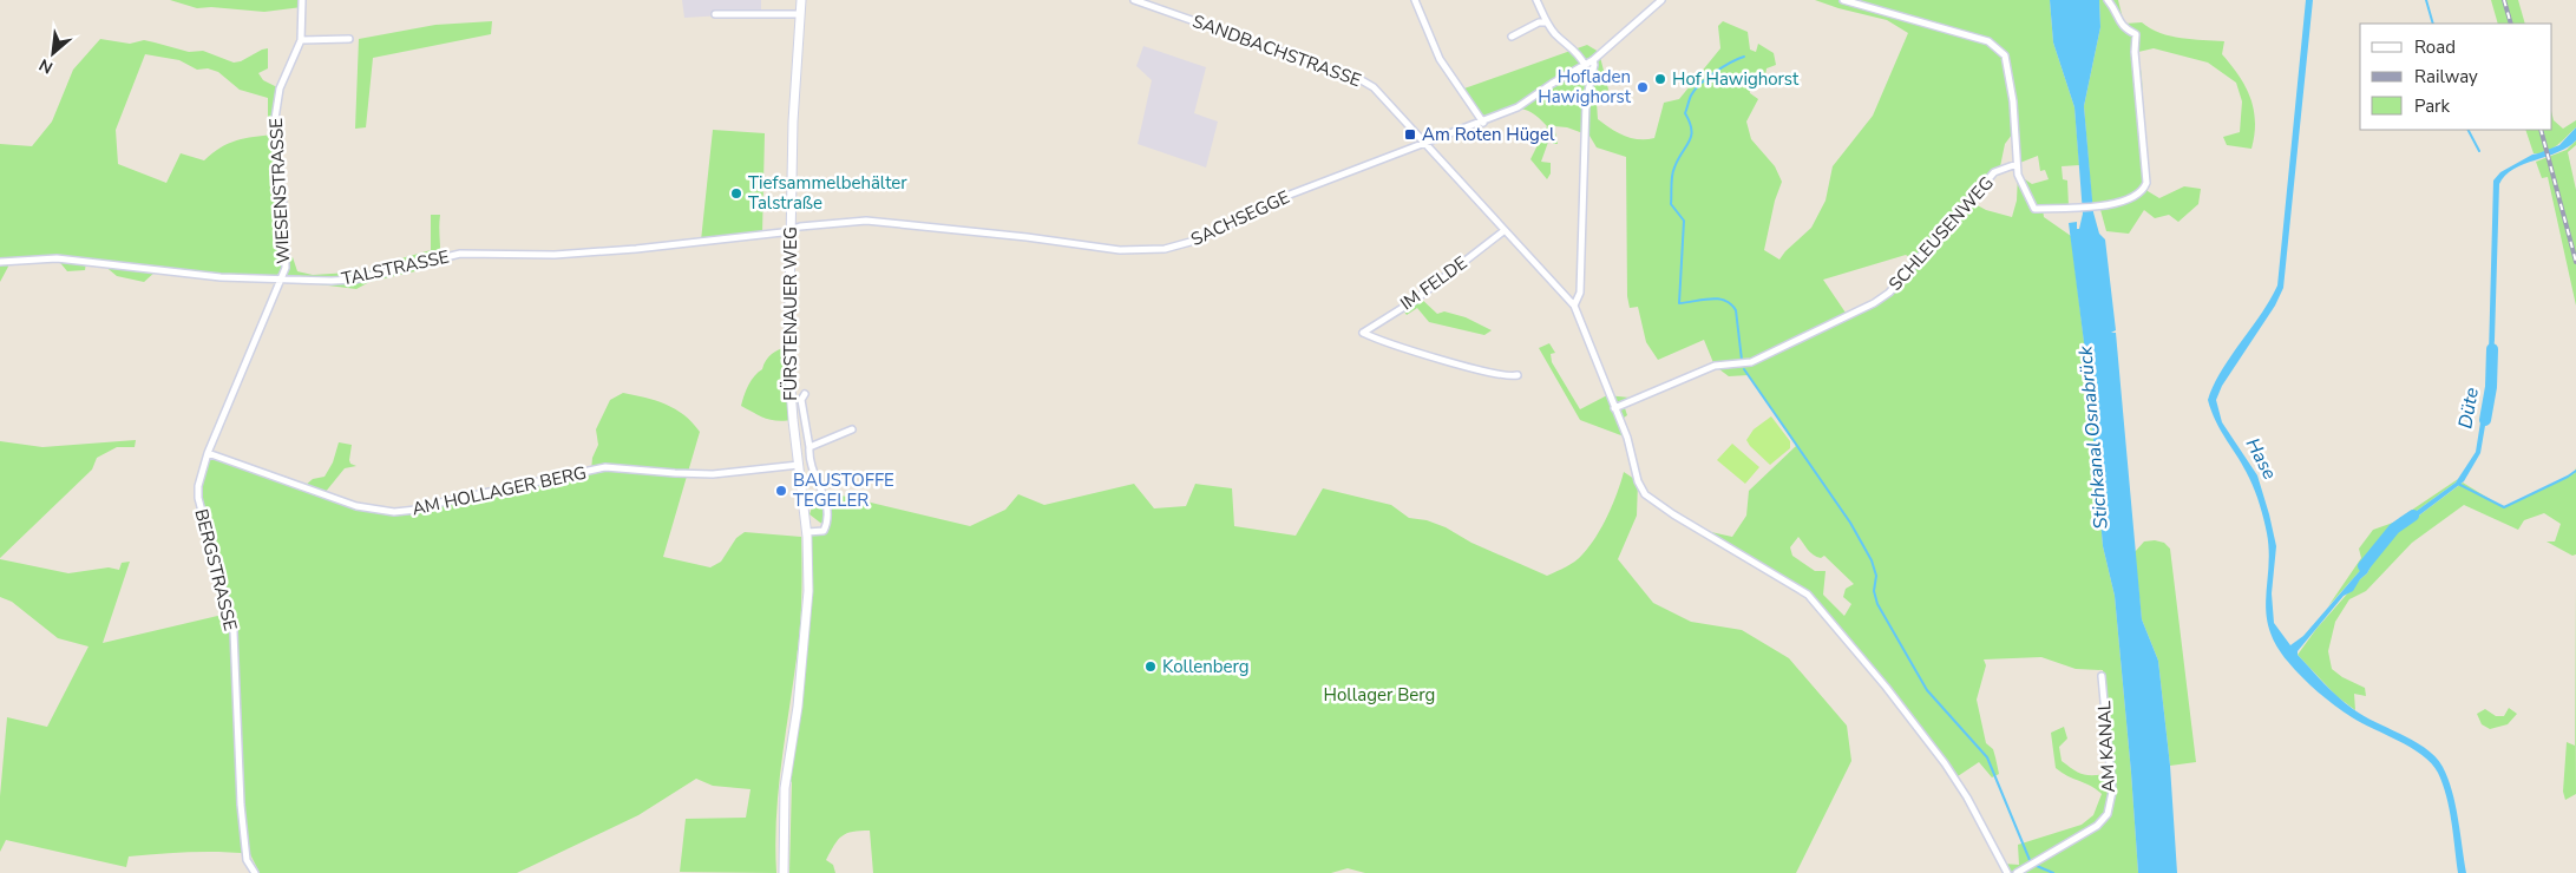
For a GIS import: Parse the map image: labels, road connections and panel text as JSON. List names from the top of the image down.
{
  "streets": {
    "street": [
      "SANDBACHSTRASSE",
      "WIESENSTRASSE",
      "SACHSEGGE",
      "SCHLEUSENWEG",
      "TALSTRASSE",
      "IM FELDE",
      "FÜRSTENAUER WEG",
      "AM HOLLAGER BERG",
      "BERGSTRASSE",
      "AM KANAL"
    ]
  },
  "crossings": [
    ["SANDBACHSTRASSE", "SACHSEGGE"],
    ["SANDBACHSTRASSE", "IM FELDE"],
    ["WIESENSTRASSE", "TALSTRASSE"],
    ["WIESENSTRASSE", "BERGSTRASSE"],
    ["SACHSEGGE", "TALSTRASSE"],
    ["SACHSEGGE", "FÜRSTENAUER WEG"],
    ["TALSTRASSE", "FÜRSTENAUER WEG"],
    ["TALSTRASSE", "BERGSTRASSE"],
    ["FÜRSTENAUER WEG", "AM HOLLAGER BERG"],
    ["AM HOLLAGER BERG", "BERGSTRASSE"]
  ],
  "water": ["Düte", "Stichkanal Osnabrück", "Hase"],
  "parks": ["Hollager Berg"],
  "places": {
    "other": [
      "Hof Hawighorst",
      "Hofladen Hawighorst",
      "Tiefsammelbehälter Talstraße",
      "BAUSTOFFE TEGELER",
      "Kollenberg"
    ],
    "transit": ["Am Roten Hügel"]
  },
  "legend": ["Road", "Railway", "Park"],
  "north": "bottom left"
}
